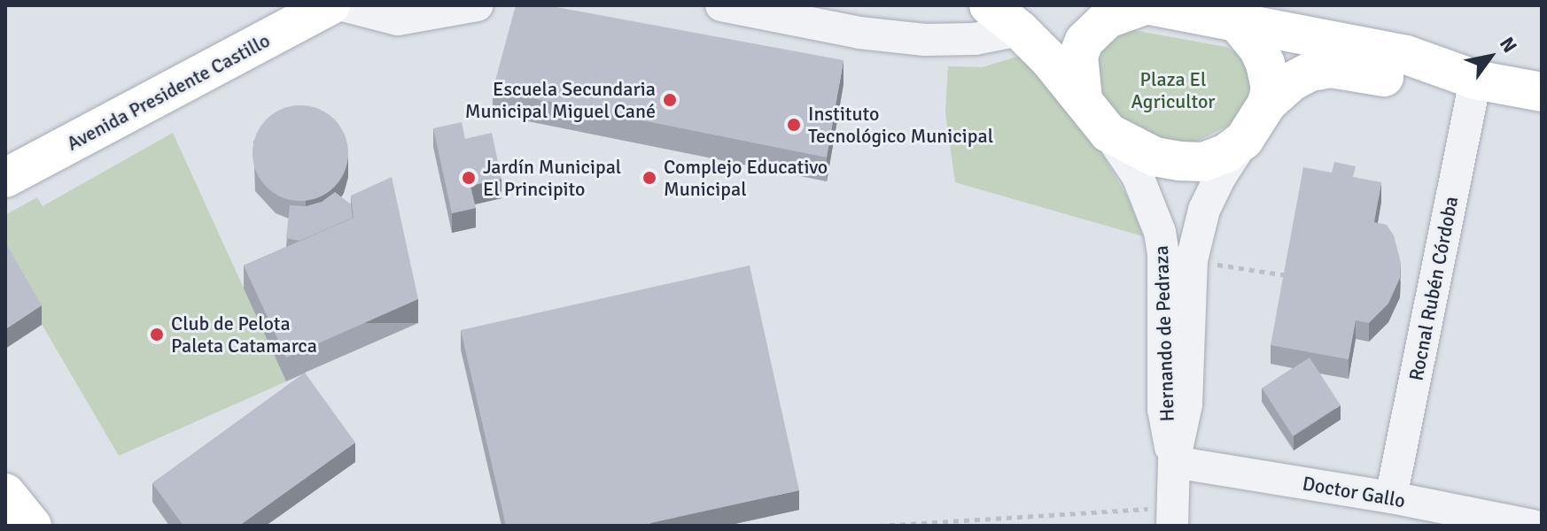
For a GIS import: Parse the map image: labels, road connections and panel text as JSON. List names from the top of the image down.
{
  "streets": {
    "main road": ["Avenida Presidente Castillo"],
    "street": ["Rocnal Rubén Córdoba", "Hernando de Pedraza", "Doctor Gallo"]
  },
  "crossings": [
    ["Rocnal Rubén Córdoba", "Doctor Gallo"],
    ["Hernando de Pedraza", "Doctor Gallo"]
  ],
  "parks": ["Plaza El Agricultor"],
  "places": [
    "Escuela Secundaria Municipal Miguel Cané",
    "Instituto Tecnológico Municipal",
    "Jardín Municipal El Principito",
    "Complejo Educativo Municipal",
    "Club de Pelota Paleta Catamarca"
  ],
  "north": "top right"
}
